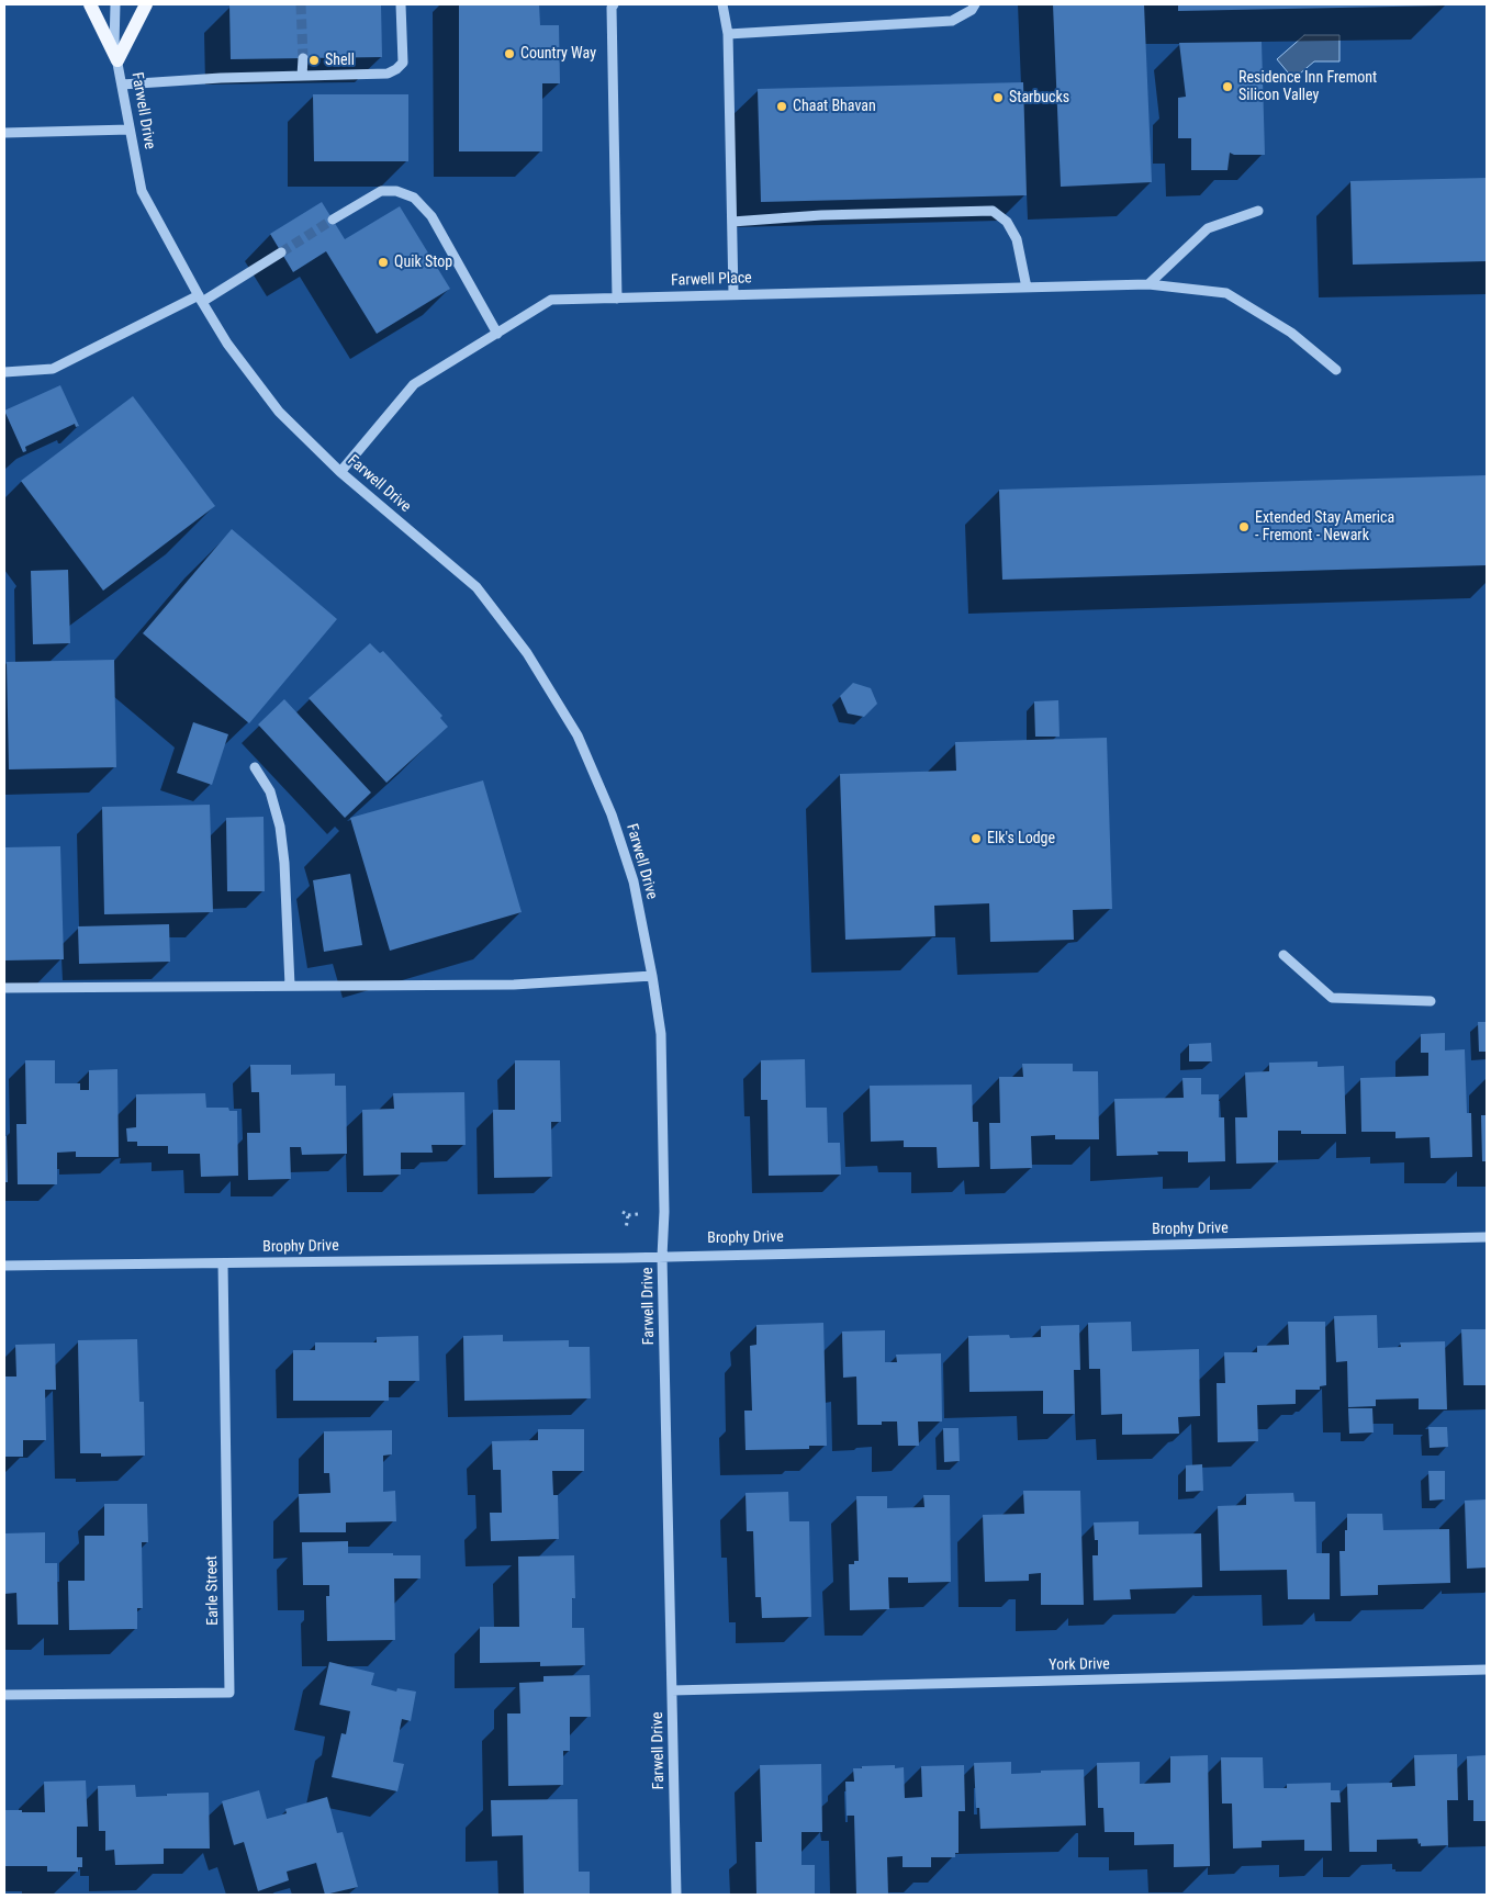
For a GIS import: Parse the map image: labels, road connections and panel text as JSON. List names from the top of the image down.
{
  "streets": {
    "street": [
      "Farwell Drive",
      "Farwell Place",
      "Brophy Drive",
      "Earle Street",
      "York Drive"
    ]
  },
  "crossings": [
    ["Farwell Drive", "Farwell Place"],
    ["Farwell Drive", "Brophy Drive"],
    ["Farwell Drive", "York Drive"],
    ["Brophy Drive", "Earle Street"]
  ],
  "places": [
    "Country Way",
    "Shell",
    "Residence Inn Fremont Silicon Valley",
    "Starbucks",
    "Chaat Bhavan",
    "Quik Stop",
    "Extended Stay America - Fremont - Newark",
    "Elk's Lodge"
  ]
}
